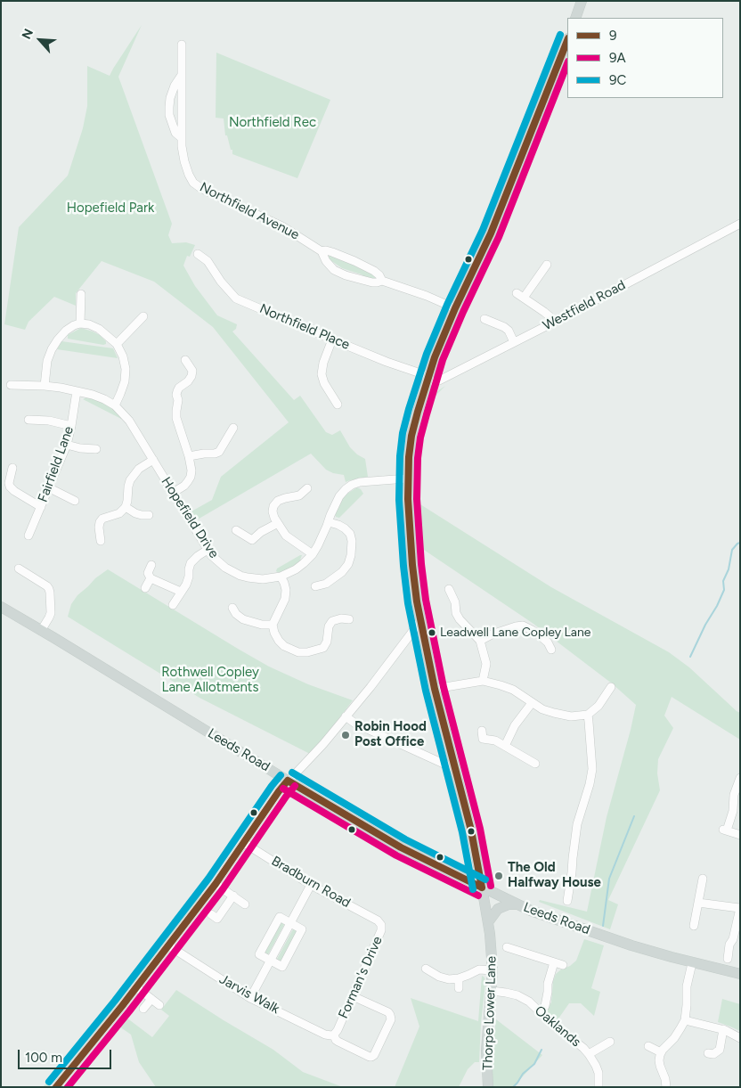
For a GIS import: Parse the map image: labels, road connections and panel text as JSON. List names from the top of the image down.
{
  "streets": {
    "main road": ["Leeds Road", "Thorpe Lower Lane"],
    "street": [
      "Northfield Avenue",
      "Westfield Road",
      "Northfield Place",
      "Fairfield Lane",
      "Hopefield Drive",
      "Bradburn Road",
      "Forman's Drive",
      "Jarvis Walk",
      "Oaklands"
    ]
  },
  "crossings": [
    ["Northfield Avenue", "Thorpe Lower Lane"],
    ["Westfield Road", "Northfield Place"],
    ["Westfield Road", "Thorpe Lower Lane"],
    ["Northfield Place", "Thorpe Lower Lane"],
    ["Fairfield Lane", "Hopefield Drive"],
    ["Hopefield Drive", "Thorpe Lower Lane"],
    ["Leeds Road", "Thorpe Lower Lane"],
    ["Bradburn Road", "Forman's Drive"],
    ["Forman's Drive", "Jarvis Walk"],
    ["Thorpe Lower Lane", "Oaklands"]
  ],
  "parks": ["Northfield Rec", "Hopefield Park", "Rothwell Copley Lane Allotments"],
  "places": ["Leadwell Lane Copley Lane", "Robin Hood Post Office", "The Old Halfway House"],
  "lines": ["transit line 9C", "transit line 9", "transit line 9A"],
  "legend": ["9", "9A", "9C"],
  "scale_bar": "100 m",
  "north": "top left"
}
